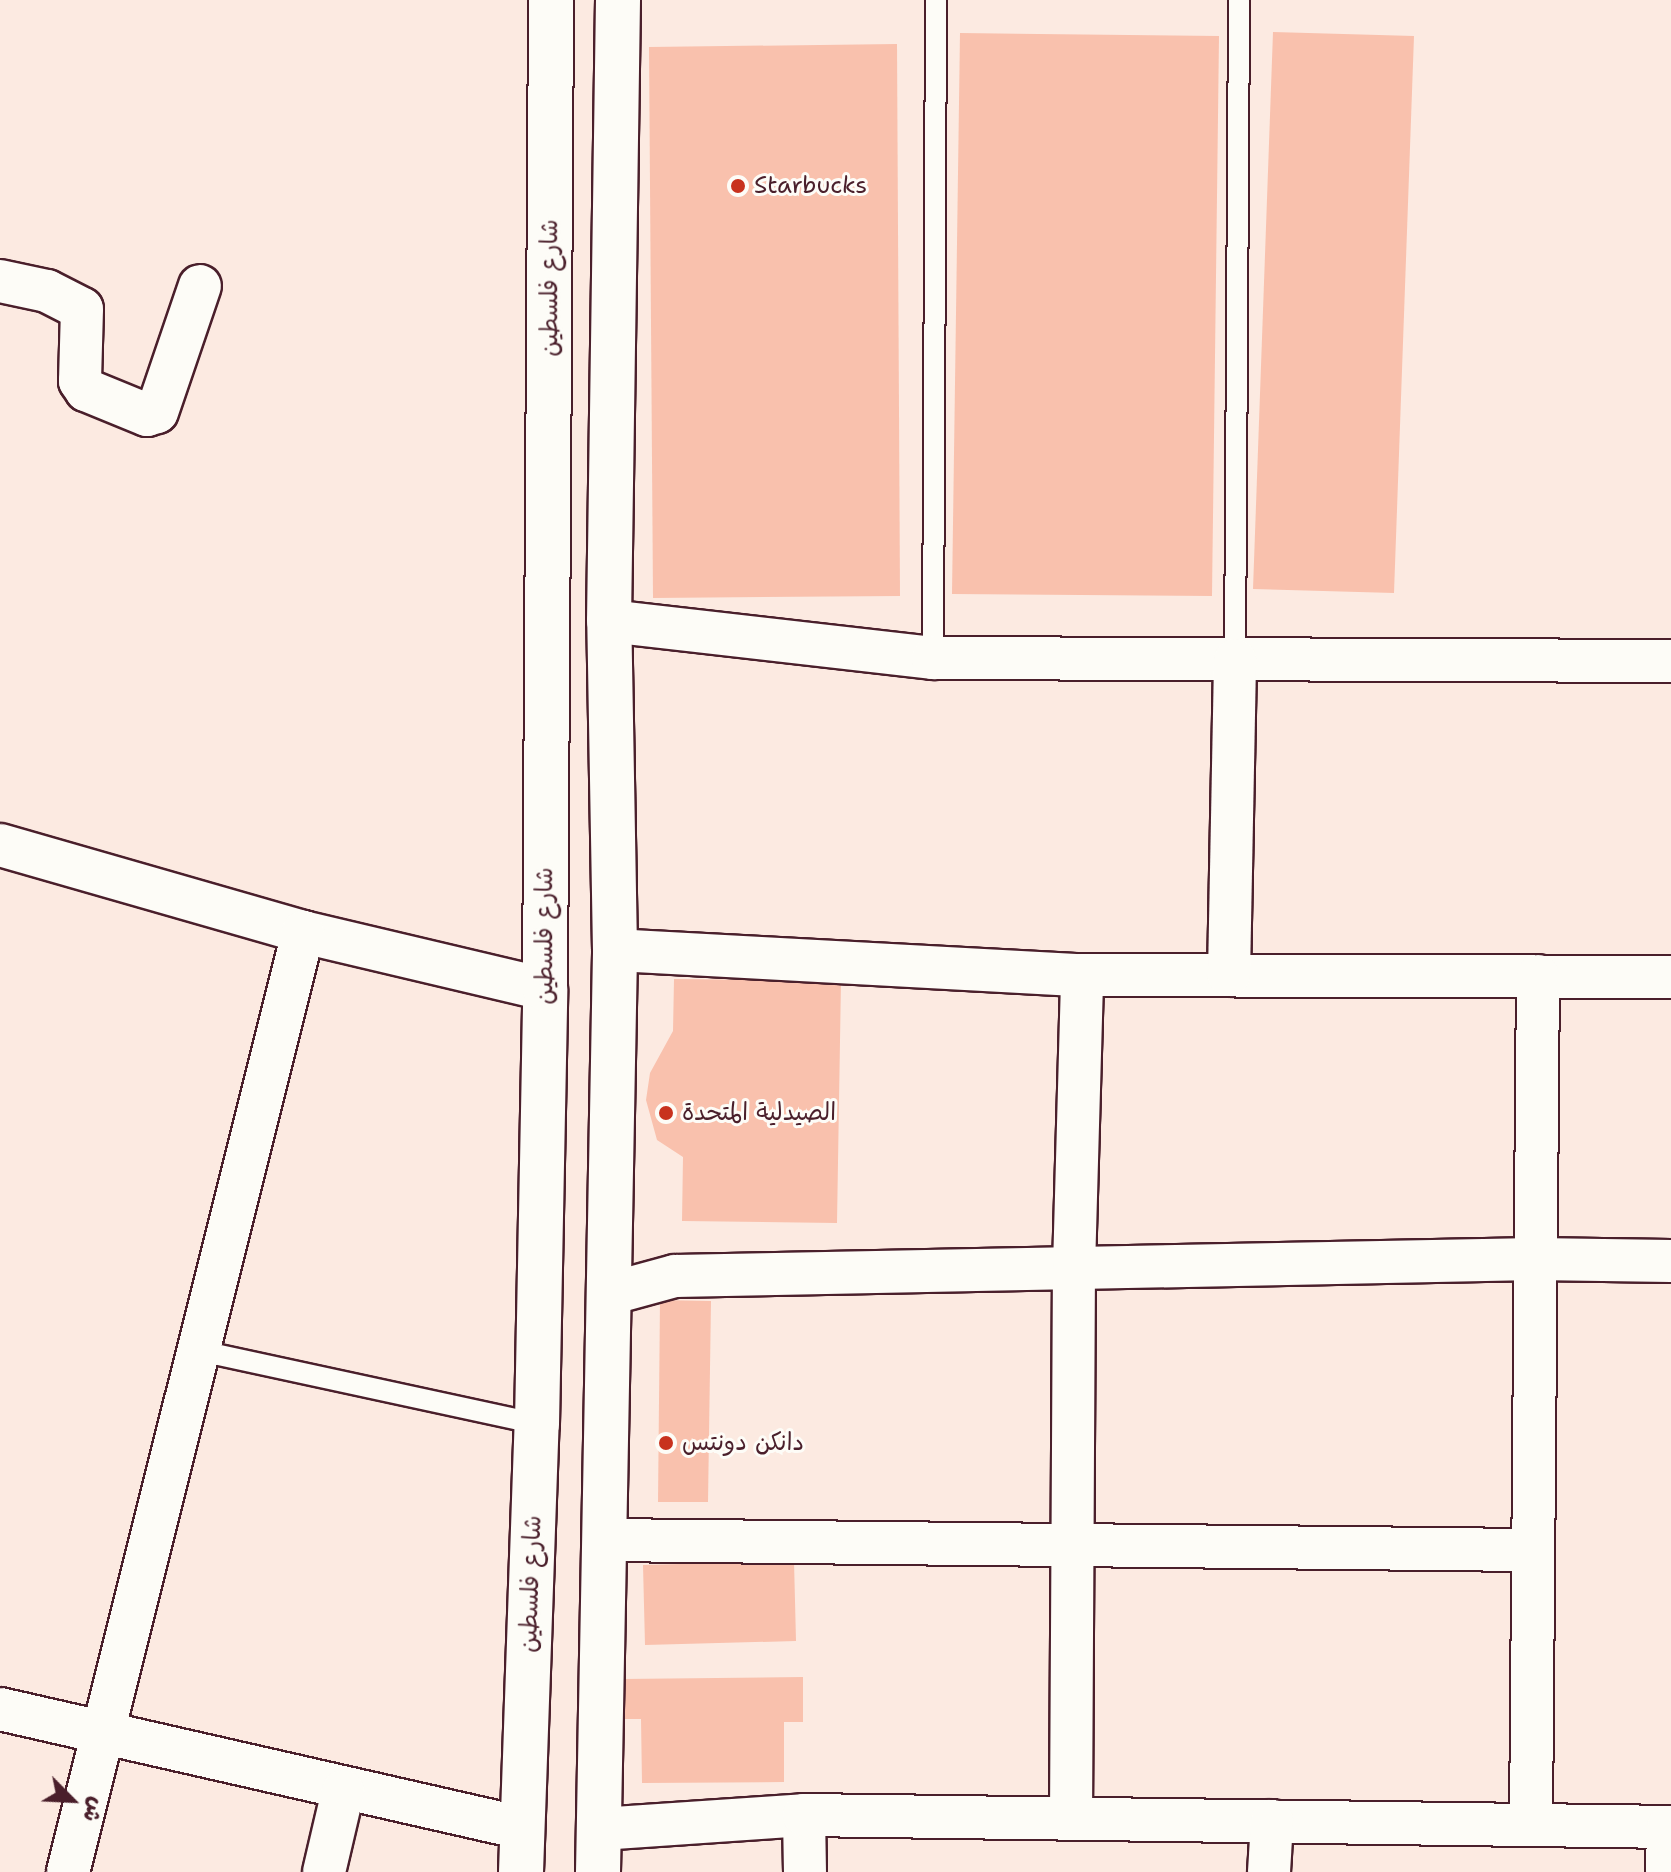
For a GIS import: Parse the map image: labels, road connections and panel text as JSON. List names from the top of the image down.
{
  "streets": {
    "main road": ["شارع فلسطين"]
  },
  "places": ["Starbucks", "الصيدلية المتحدة", "دانكن دونتس"],
  "north": "bottom right"
}
